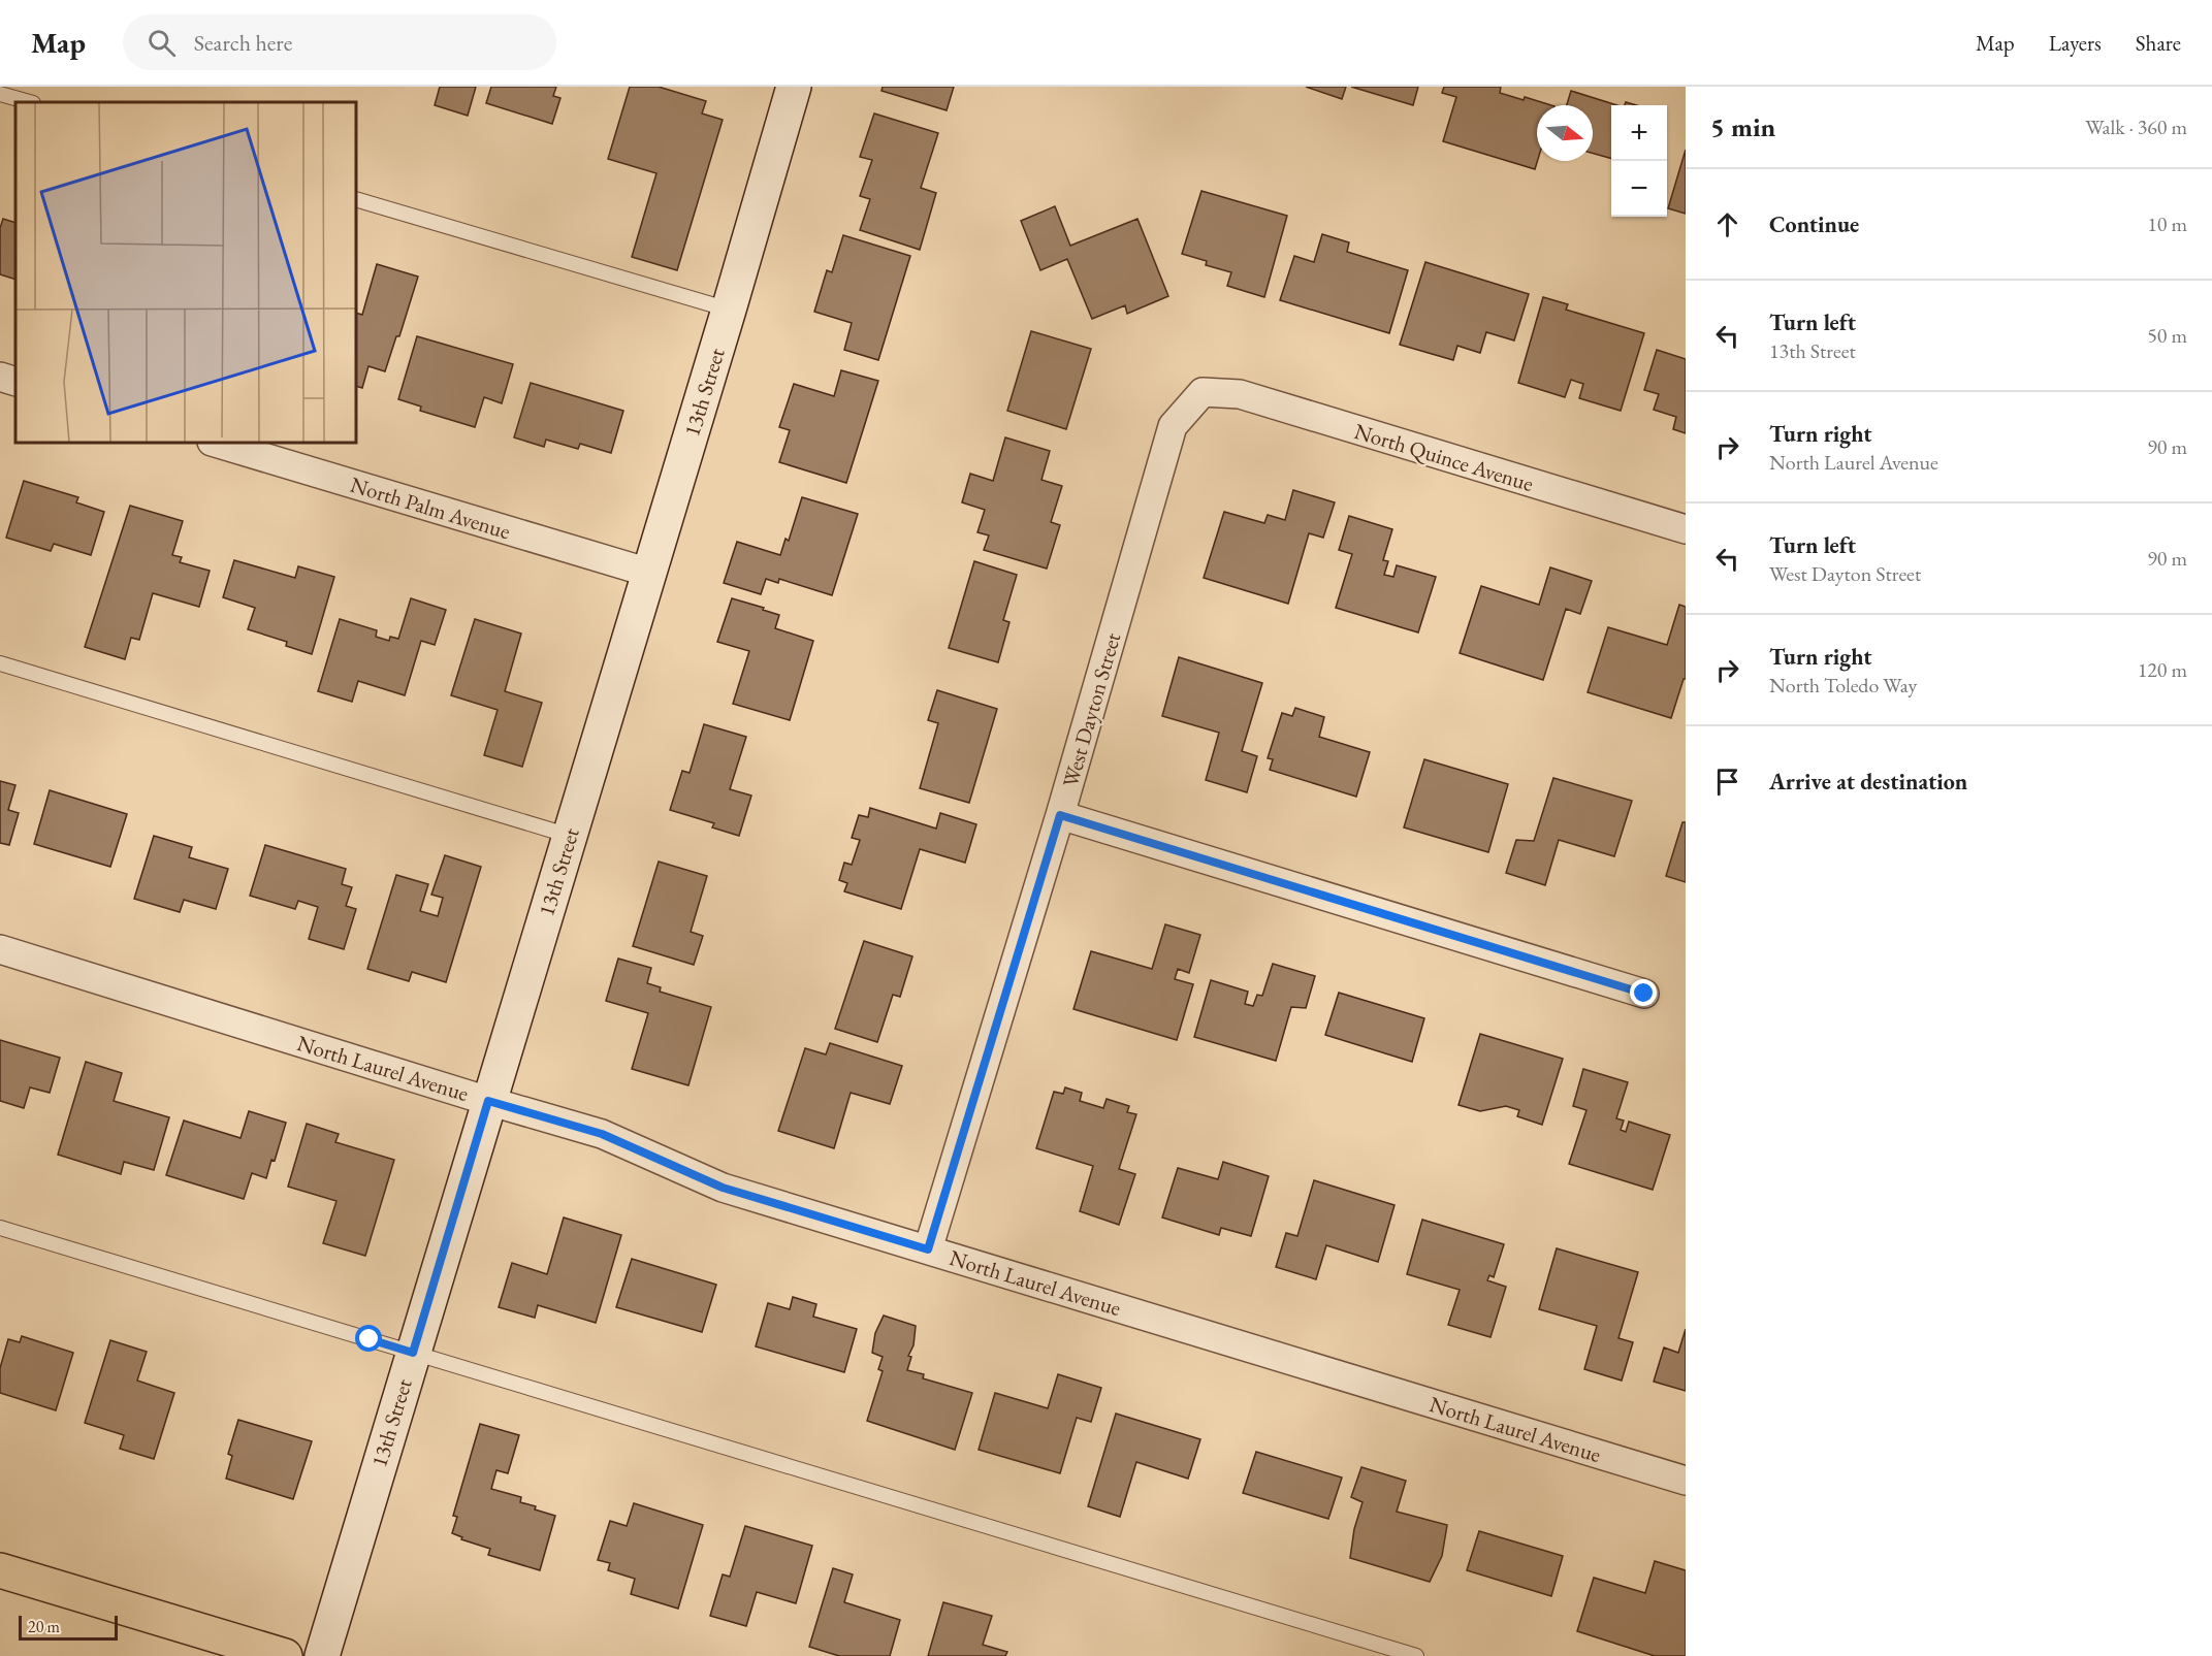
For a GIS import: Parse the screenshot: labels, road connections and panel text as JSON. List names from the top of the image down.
{
  "streets": {
    "street": [
      "13th Street",
      "North Quince Avenue",
      "North Palm Avenue",
      "West Dayton Street",
      "North Laurel Avenue"
    ]
  },
  "crossings": [
    ["13th Street", "North Palm Avenue"],
    ["13th Street", "North Laurel Avenue"],
    ["North Quince Avenue", "West Dayton Street"],
    ["West Dayton Street", "North Laurel Avenue"]
  ],
  "scale_bar": "20 m",
  "north": "right",
  "page": {
    "header": "Map",
    "search": "Search here",
    "nav": ["Map", "Layers", "Share"],
    "heading": ["5 min", "Walk · 360 m"],
    "map_buttons": ["+", "−"],
    "list": [
      ["Continue", "10 m"],
      ["Turn left", "13th Street", "50 m"],
      ["Turn right", "North Laurel Avenue", "90 m"],
      ["Turn left", "West Dayton Street", "90 m"],
      ["Turn right", "North Toledo Way", "120 m"],
      "Arrive at destination"
    ],
    "scale": "20 m"
  }
}
